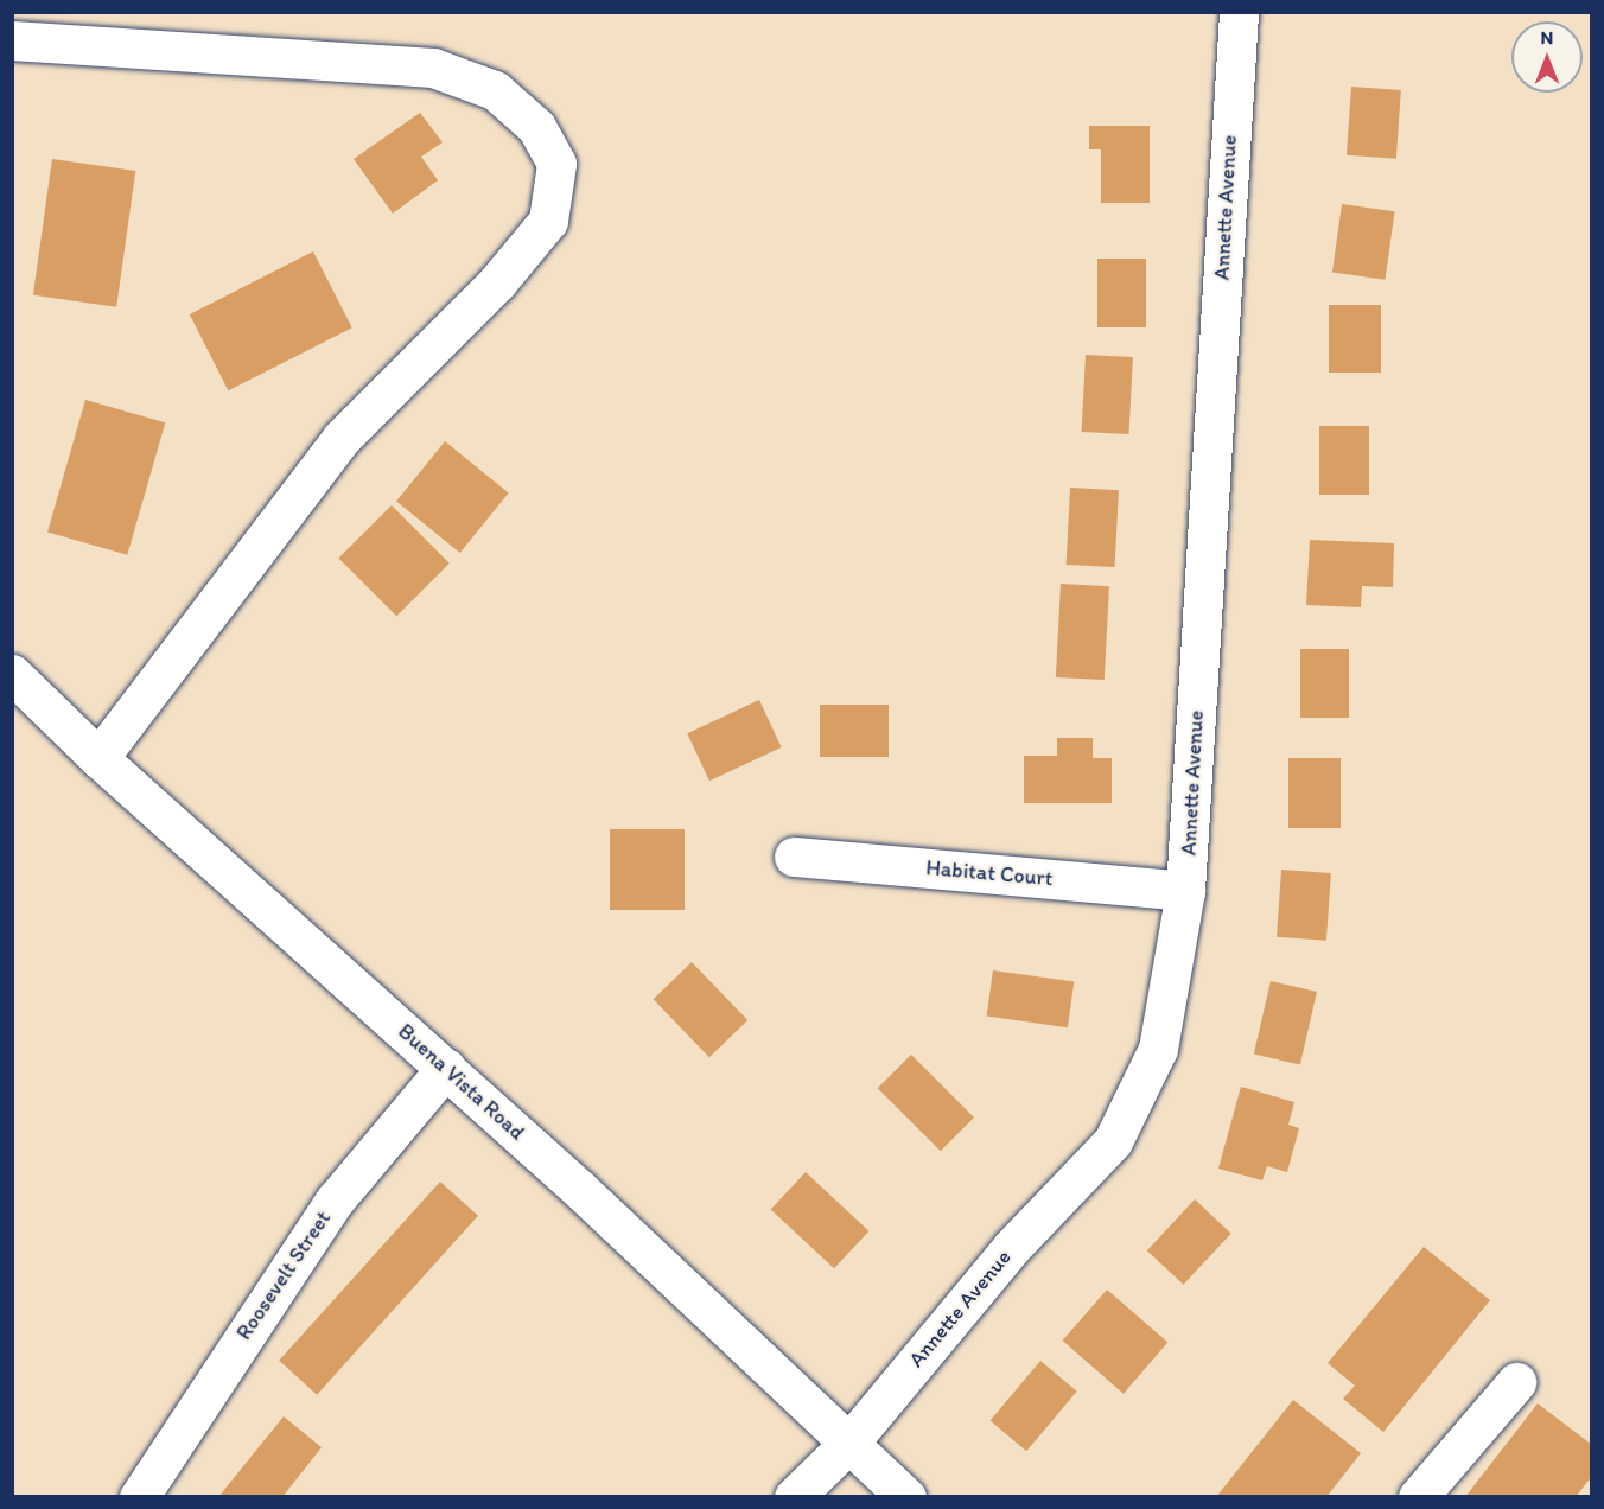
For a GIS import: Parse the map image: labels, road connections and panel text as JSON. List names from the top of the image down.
{
  "streets": {
    "street": [
      "Annette Avenue",
      "Habitat Court",
      "Buena Vista Road",
      "Roosevelt Street"
    ]
  },
  "crossings": [
    ["Annette Avenue", "Habitat Court"],
    ["Annette Avenue", "Buena Vista Road"],
    ["Buena Vista Road", "Roosevelt Street"]
  ],
  "north": "top"
}
